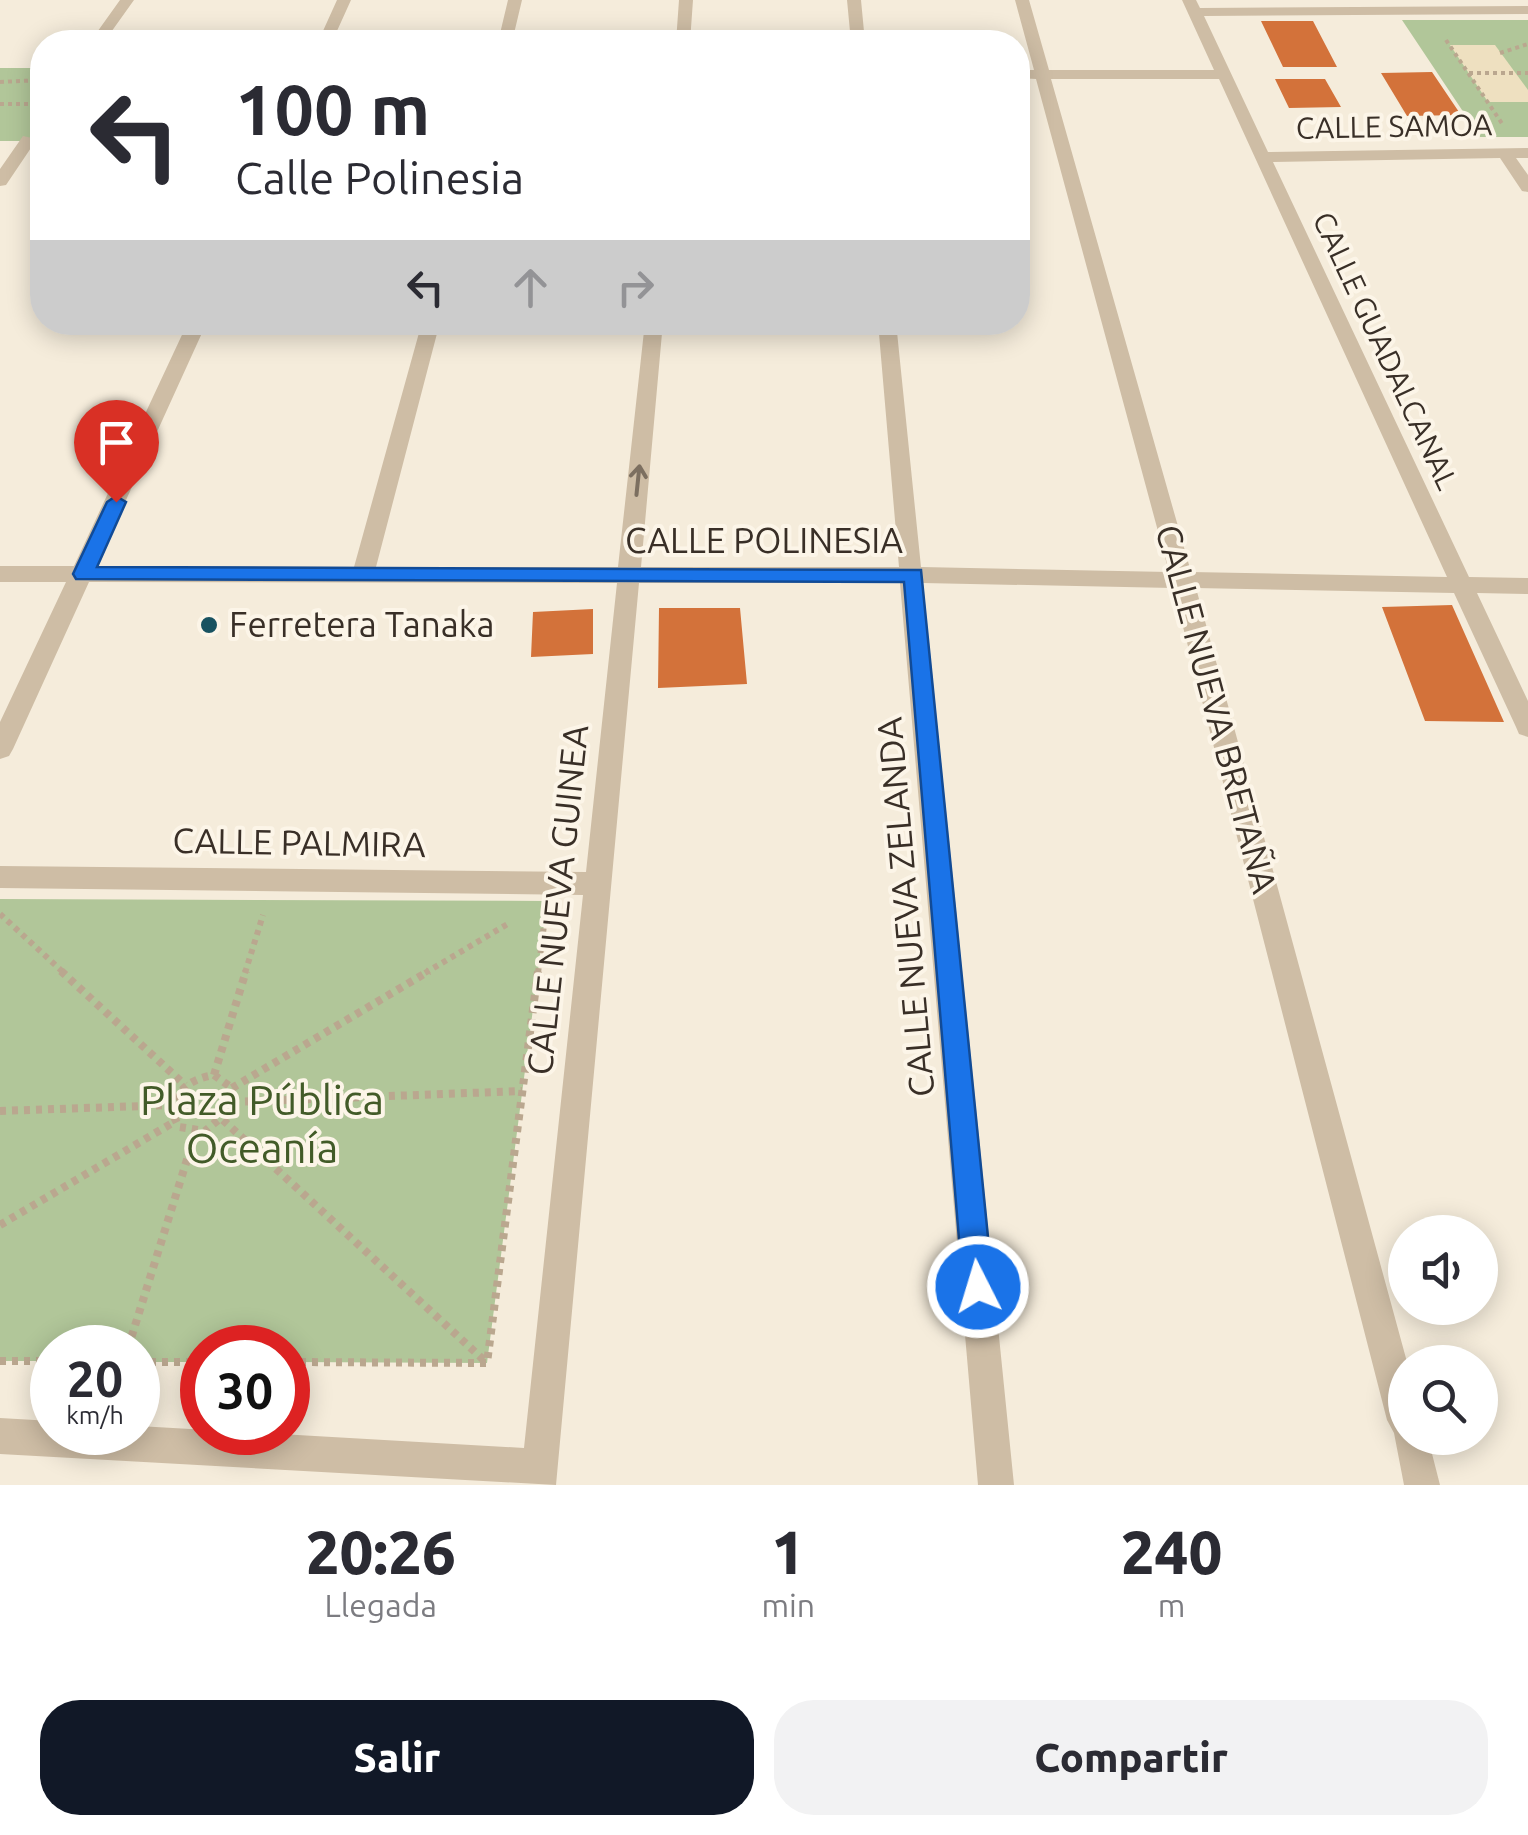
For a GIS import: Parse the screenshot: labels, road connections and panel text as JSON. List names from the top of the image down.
{
  "streets": {
    "street": [
      "CALLE SAMOA",
      "CALLE GUADALCANAL",
      "CALLE POLINESIA",
      "CALLE NUEVA BRETAÑA",
      "CALLE PALMIRA",
      "CALLE NUEVA GUINEA",
      "CALLE NUEVA ZELANDA"
    ]
  },
  "crossings": [
    ["CALLE SAMOA", "CALLE GUADALCANAL"],
    ["CALLE GUADALCANAL", "CALLE POLINESIA"],
    ["CALLE POLINESIA", "CALLE NUEVA BRETAÑA"],
    ["CALLE POLINESIA", "CALLE NUEVA GUINEA"],
    ["CALLE POLINESIA", "CALLE NUEVA ZELANDA"],
    ["CALLE PALMIRA", "CALLE NUEVA GUINEA"]
  ],
  "parks": ["Plaza Pública Oceanía"],
  "places": ["Ferretera Tanaka"],
  "page": {
    "turn": ["100 m", "Calle Polinesia"],
    "speed": "20 km/h",
    "limit": "30",
    "eta": [
      "20:26",
      "Llegada",
      "1",
      "min",
      "240",
      "m"
    ],
    "buttons": ["Salir", "Compartir"]
  }
}
